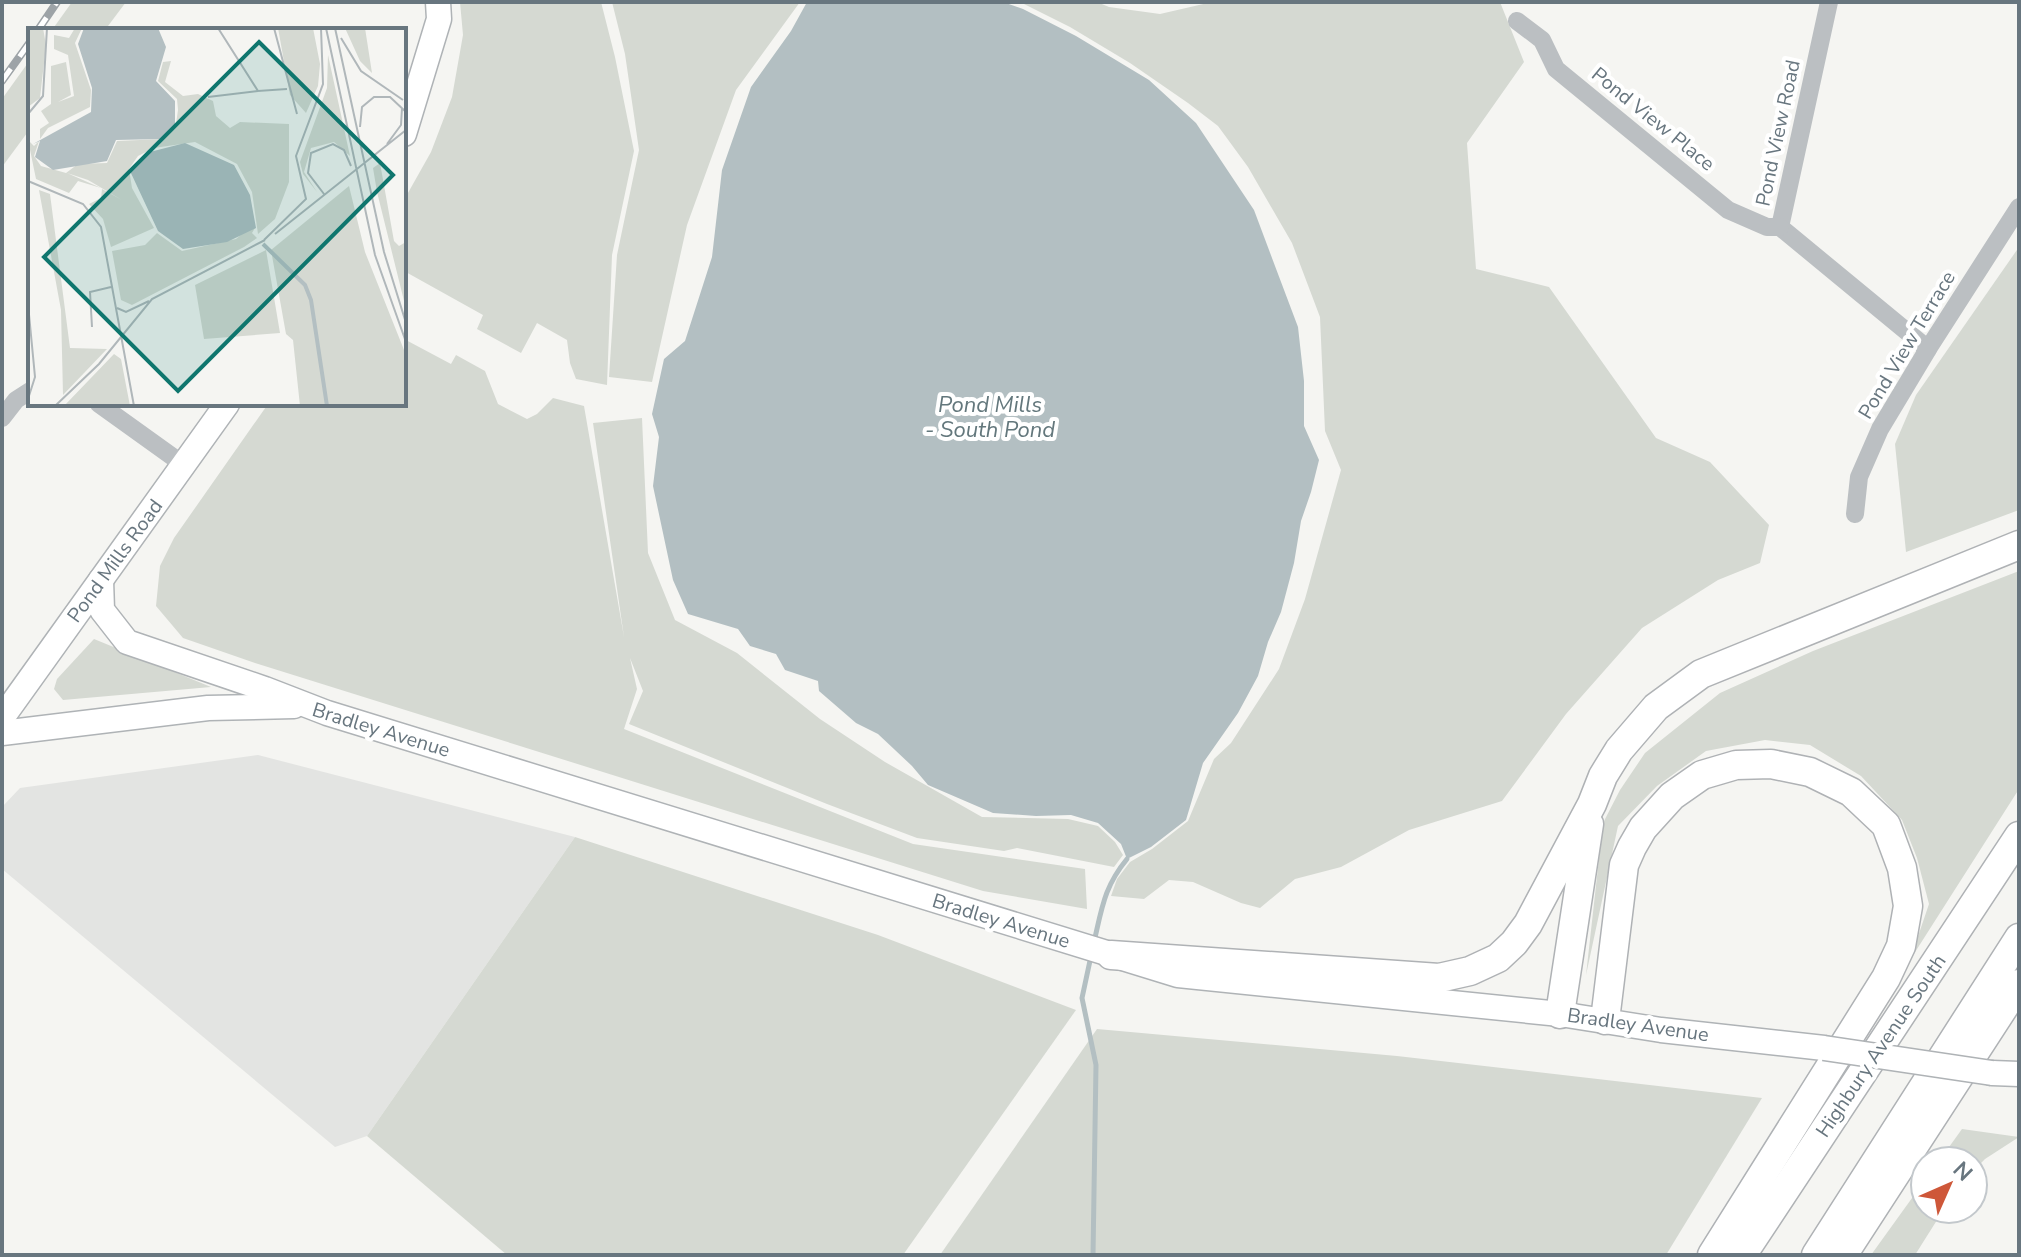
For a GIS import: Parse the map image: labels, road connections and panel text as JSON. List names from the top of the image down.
{
  "streets": {
    "highway": ["Highbury Avenue South"],
    "main road": ["Pond Mills Road", "Bradley Avenue"],
    "street": ["Pond View Place", "Pond View Road", "Pond View Terrace"]
  },
  "crossings": [
    ["Pond View Place", "Pond View Road"],
    ["Pond View Road", "Pond View Terrace"]
  ],
  "water": ["Pond Mills - South Pond"],
  "north": "top right"
}
